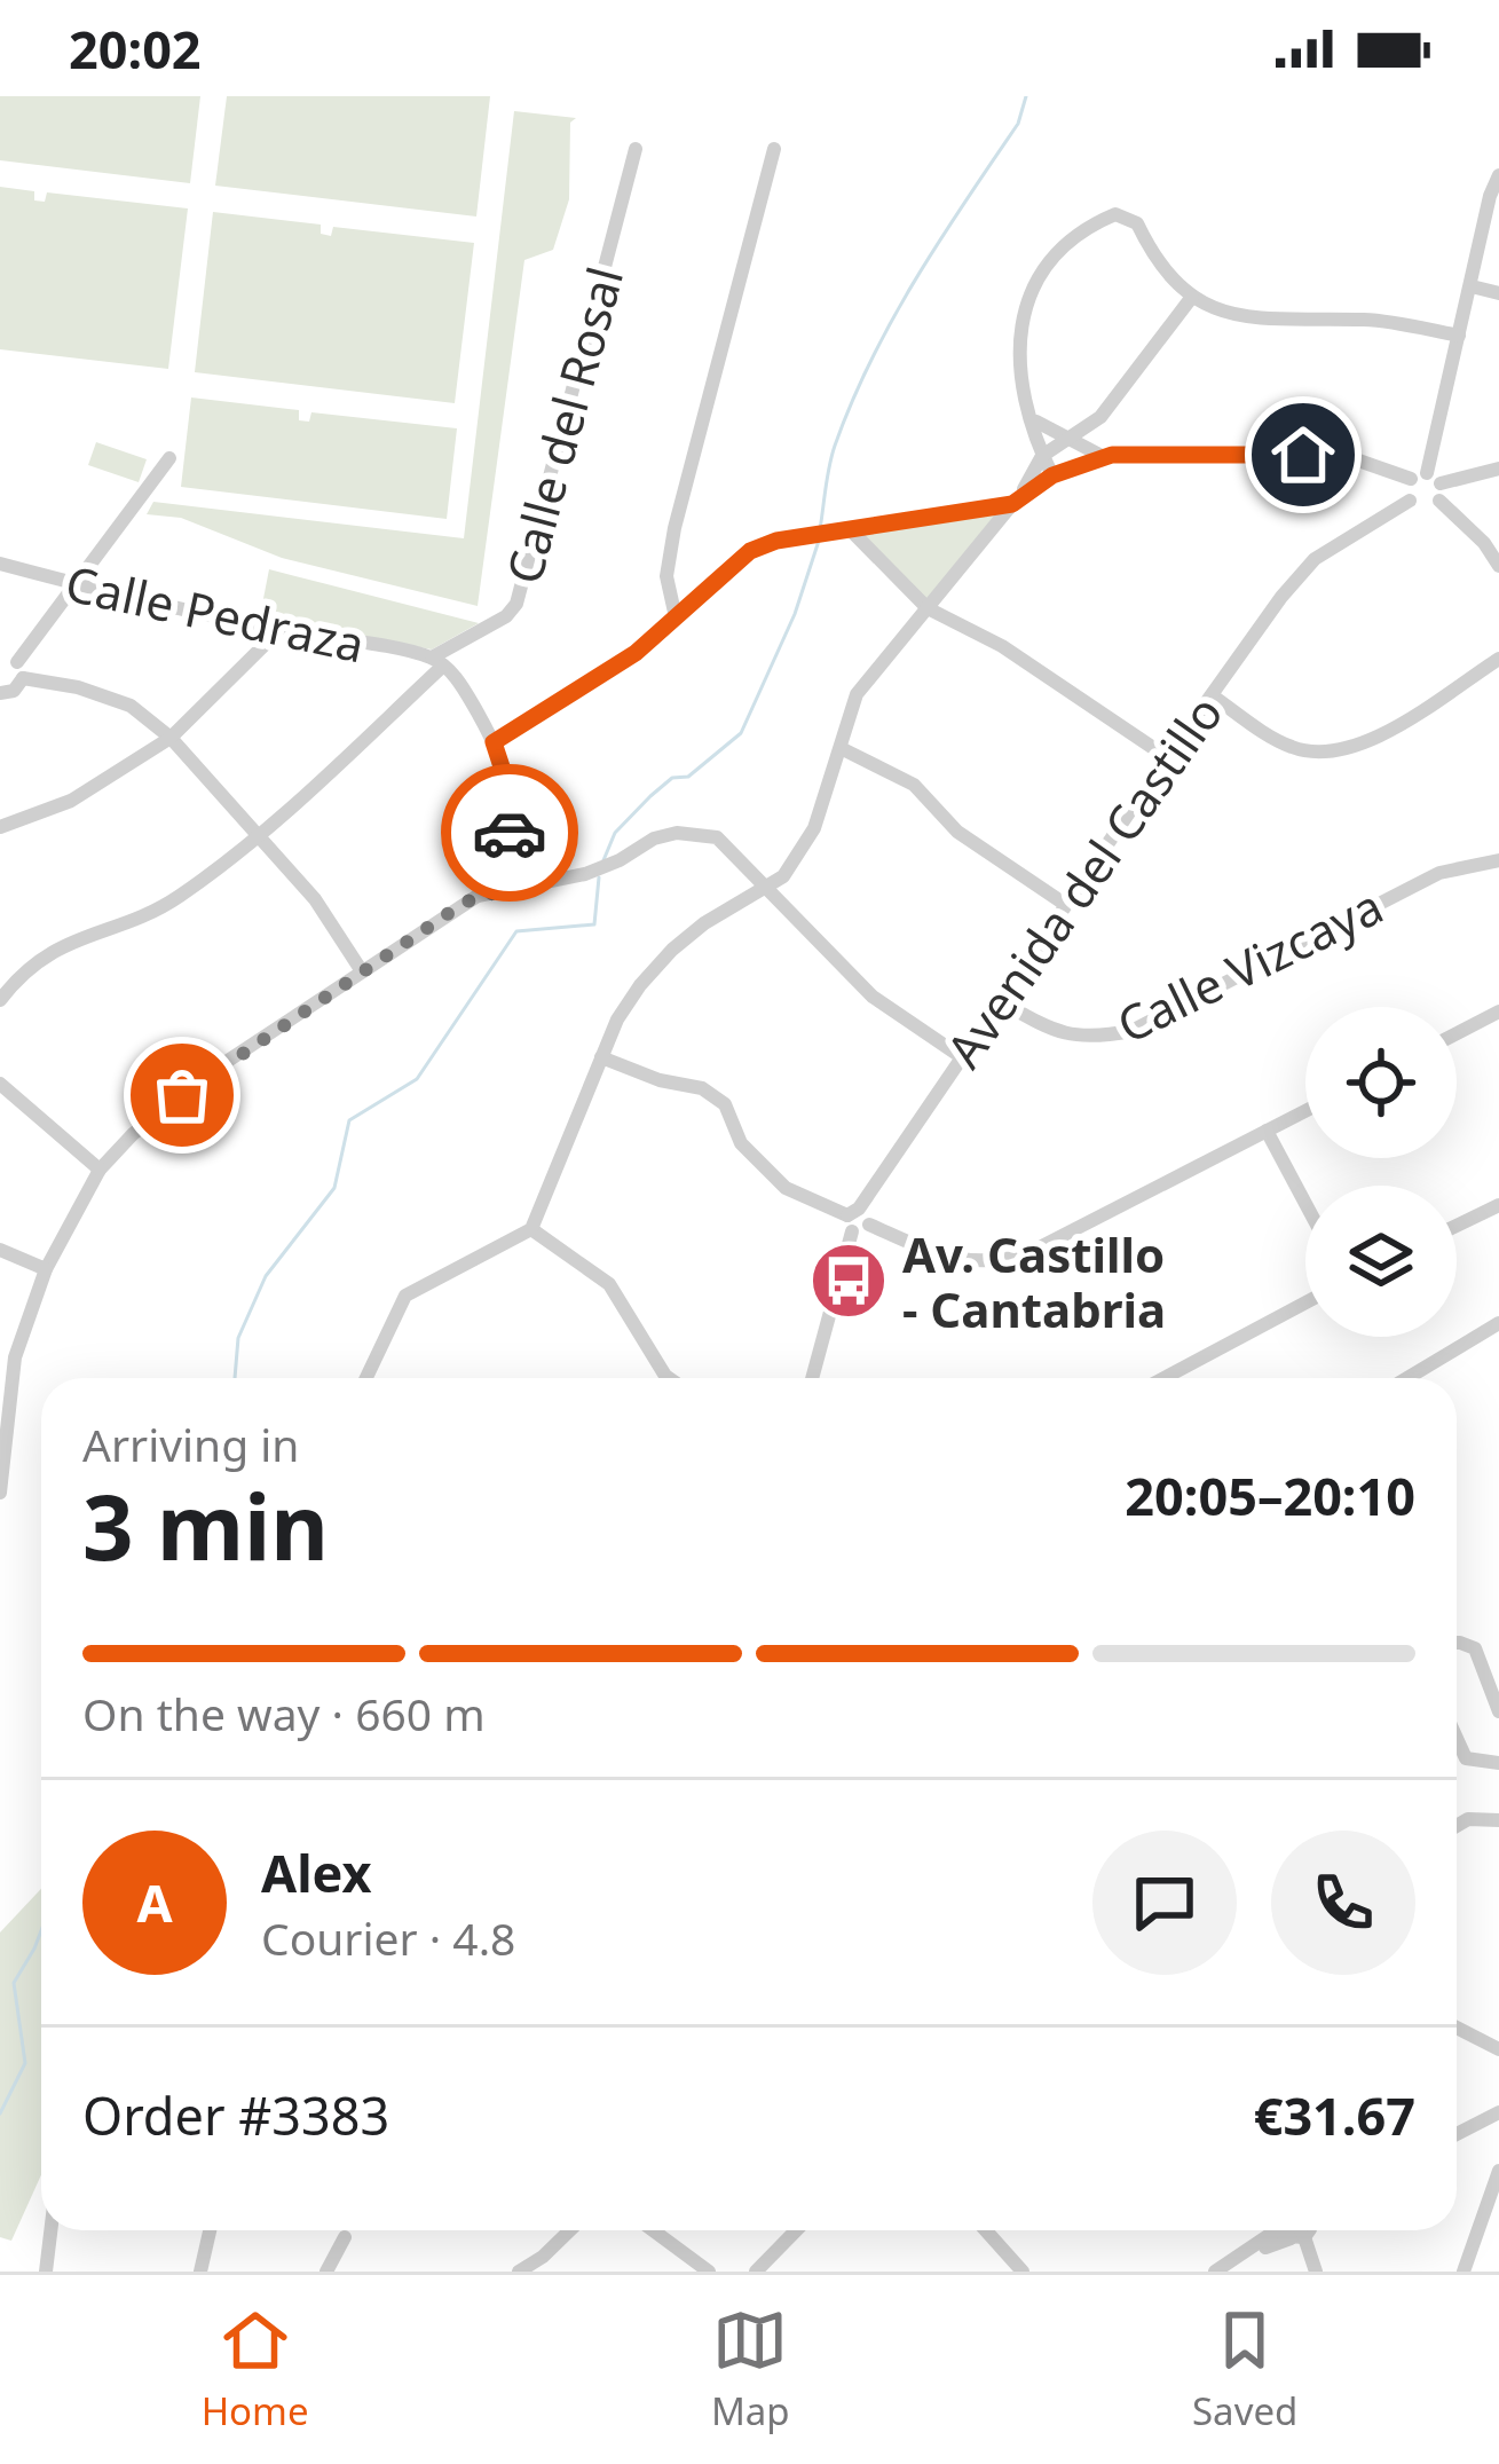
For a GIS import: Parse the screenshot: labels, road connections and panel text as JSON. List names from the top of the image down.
{
  "streets": {
    "street": [
      "Calle del Rosal",
      "Calle Pedraza",
      "Avenida del Castillo",
      "Calle Vizcaya"
    ]
  },
  "crossings": [
    ["Calle del Rosal", "Calle Pedraza"],
    ["Avenida del Castillo", "Calle Vizcaya"]
  ],
  "places": {
    "bus stop": ["Av. Castillo - Cantabria"]
  },
  "page": {
    "status": "20:02",
    "heading": ["3 min", "Arriving in", "20:05–20:10"],
    "panel": [
      "Alex",
      "Courier · 4.8",
      "Order #3383",
      "€31.67"
    ],
    "bar": "On the way · 660 m",
    "round": "A",
    "tabs": ["Home", "Map", "Saved"]
  }
}
